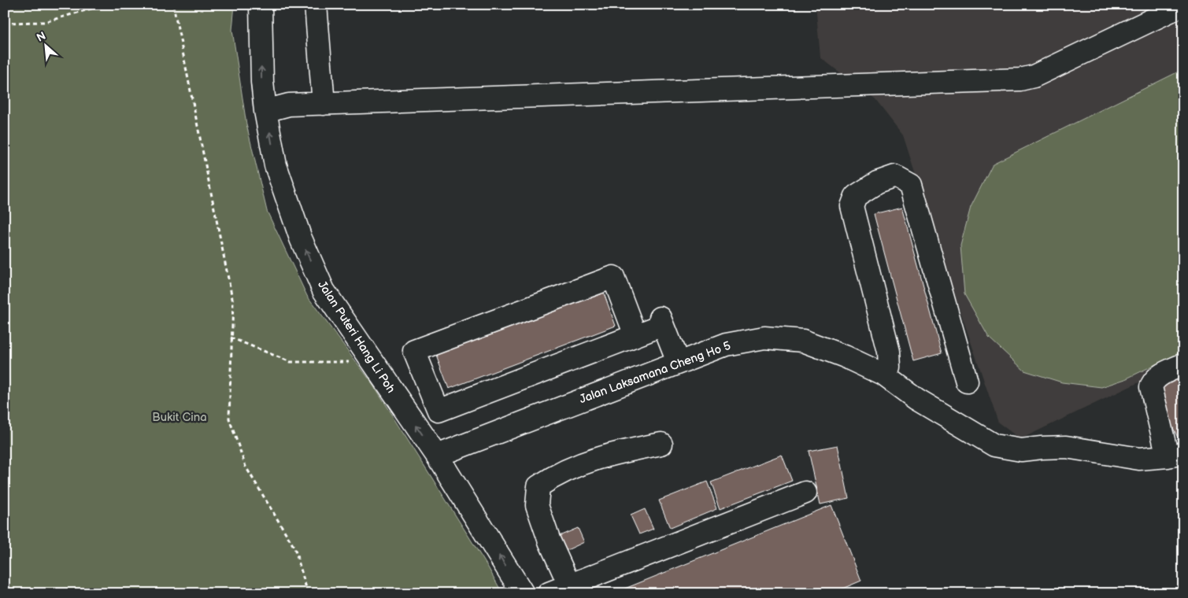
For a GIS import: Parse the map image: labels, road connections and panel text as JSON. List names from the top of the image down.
{
  "streets": {
    "street": ["Jalan Puteri Hang Li Poh", "Jalan Laksamana Cheng Ho 5"]
  },
  "crossings": [
    ["Jalan Puteri Hang Li Poh", "Jalan Laksamana Cheng Ho 5"]
  ],
  "one_way": ["Jalan Puteri Hang Li Poh"],
  "parks": ["Bukit Cina"],
  "north": "top left"
}
